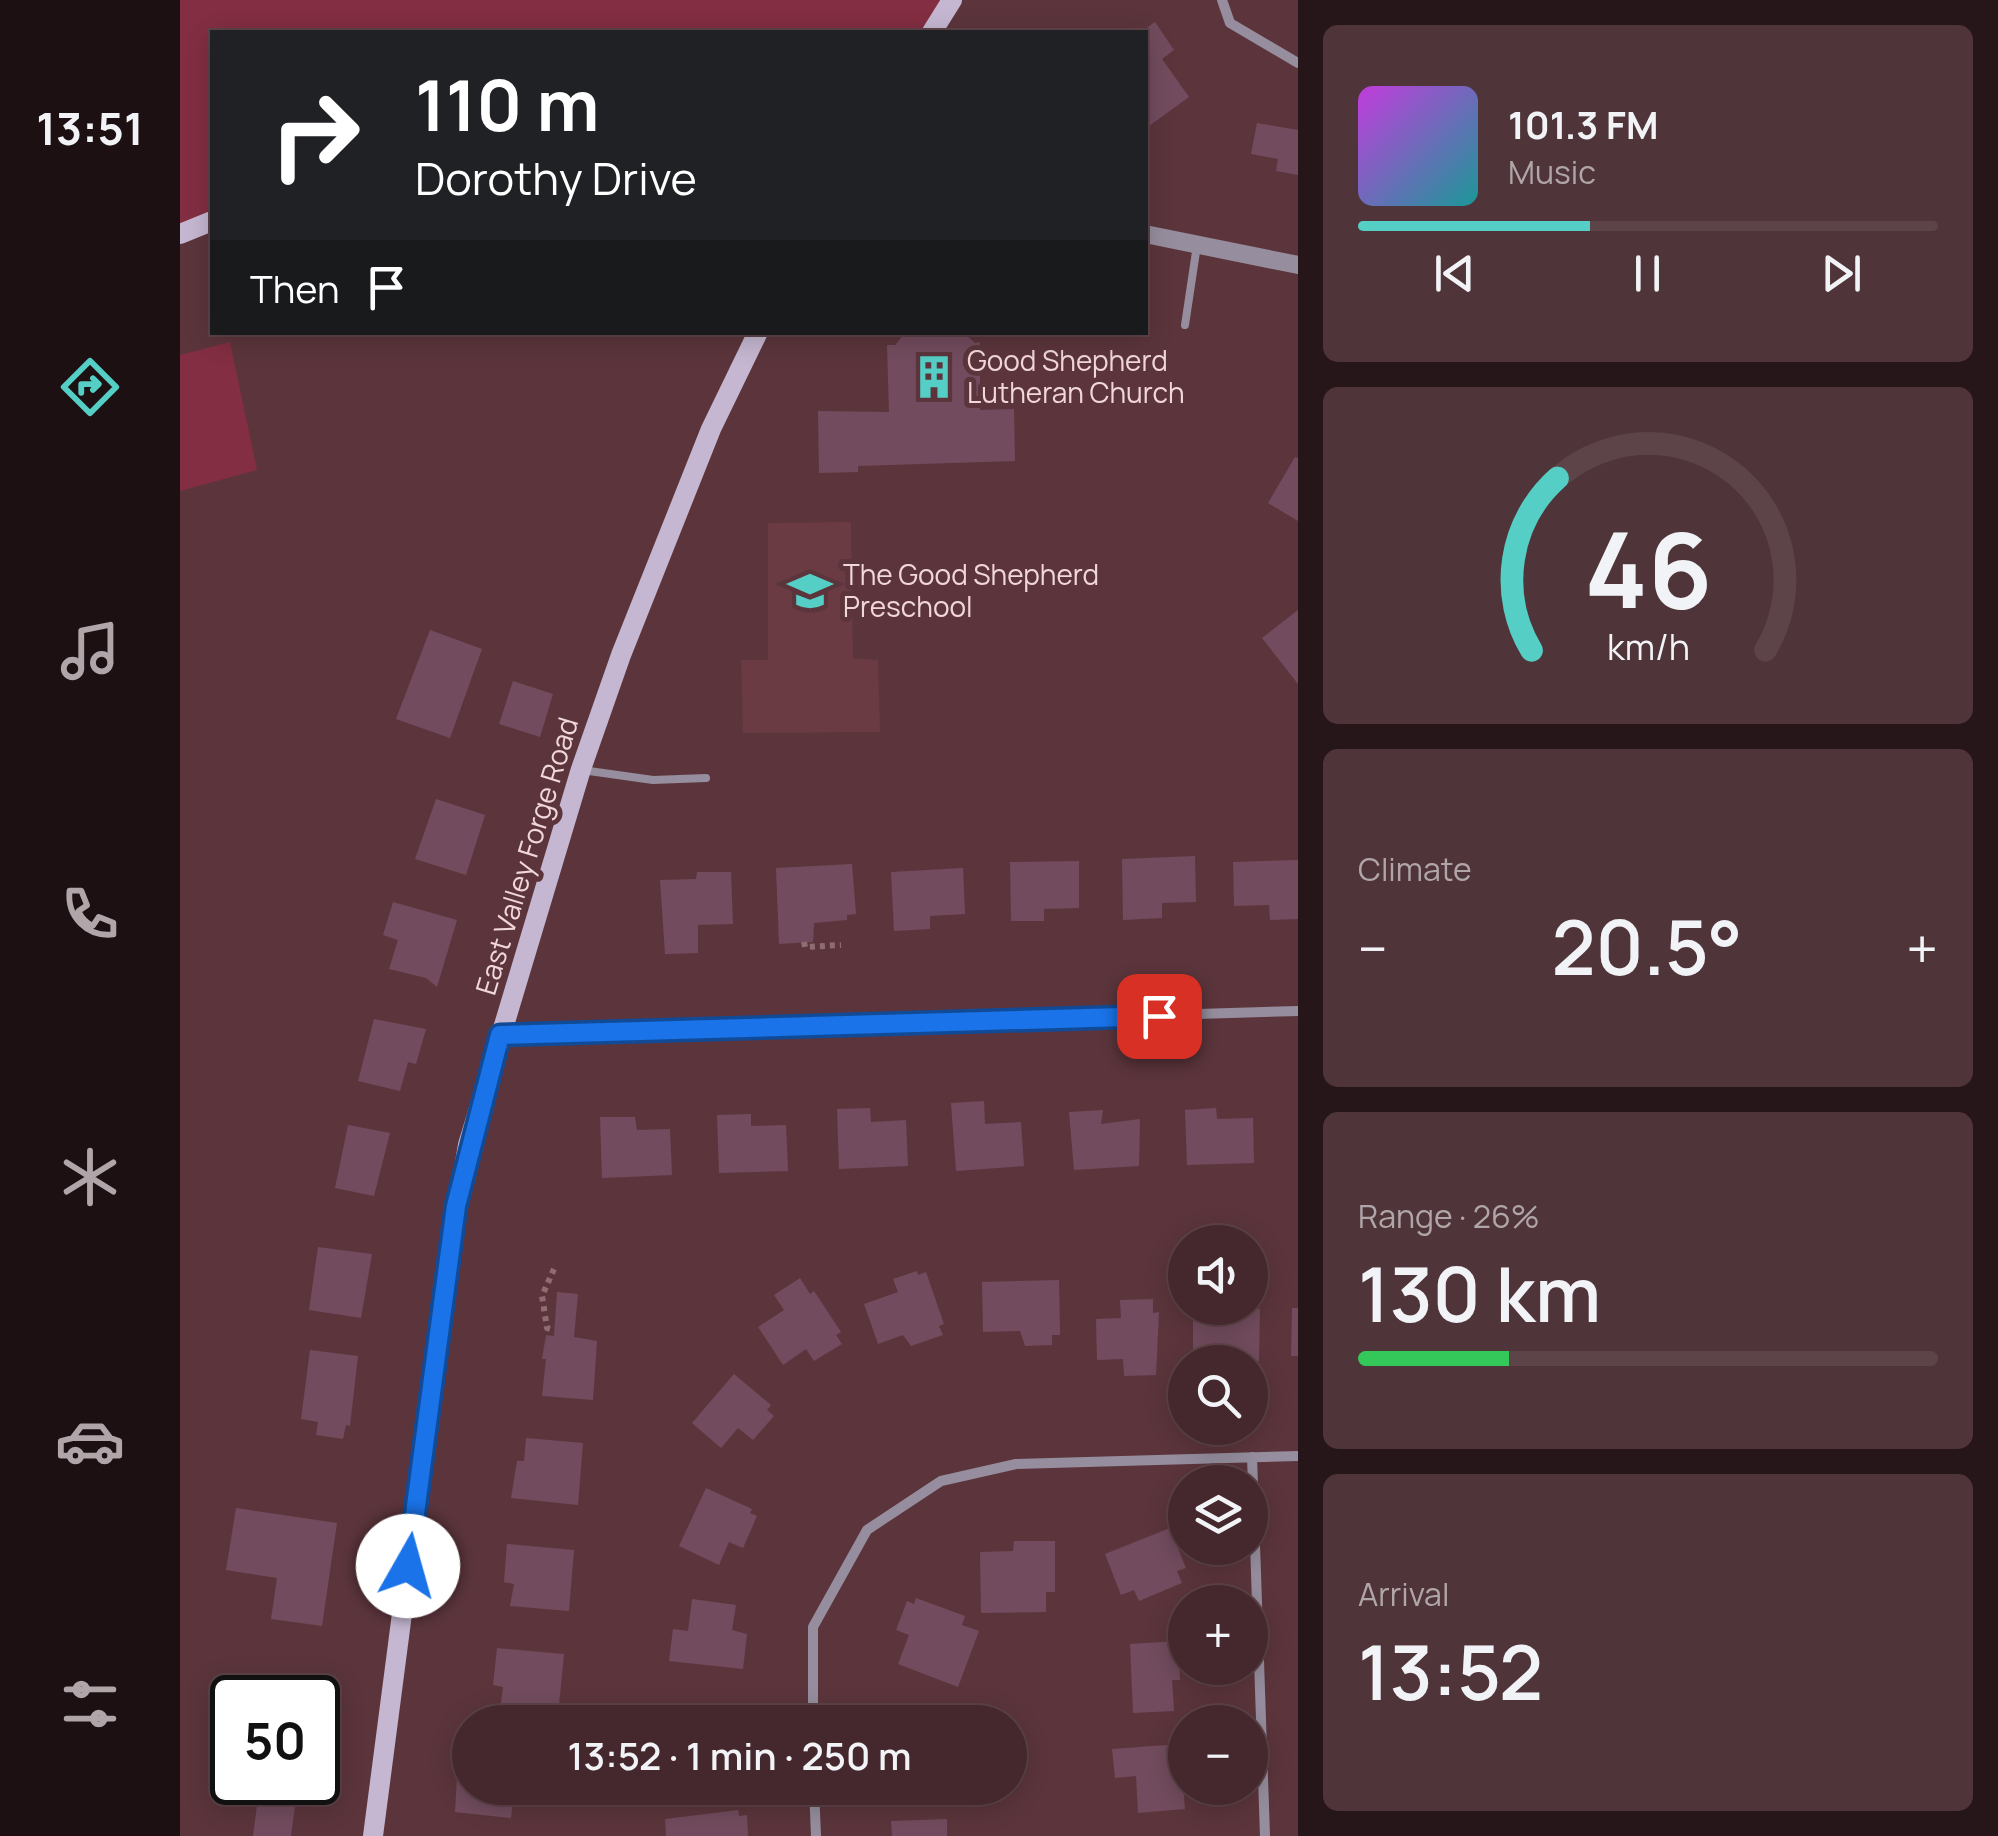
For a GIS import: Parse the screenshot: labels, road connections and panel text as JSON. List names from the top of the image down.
{
  "streets": {
    "main road": ["East Valley Forge Road"]
  },
  "places": {
    "building": ["Good Shepherd Lutheran Church"],
    "school or university": ["The Good Shepherd Preschool"]
  },
  "page": {
    "tabs": "13:51",
    "turn": ["110 m", "Dorothy Drive"],
    "song": ["101.3 FM", "Music"],
    "then": "Then",
    "tile": [
      "Climate",
      ["Range · 26%", "130 km"],
      ["Arrival", "13:52"]
    ],
    "heat": ["−", "20.5°", "+"],
    "map_buttons": ["+", "−"],
    "limit": "50",
    "trip": "13:52 · 1 min · 250 m",
    "gauge": ["46", "km/h"]
  }
}
